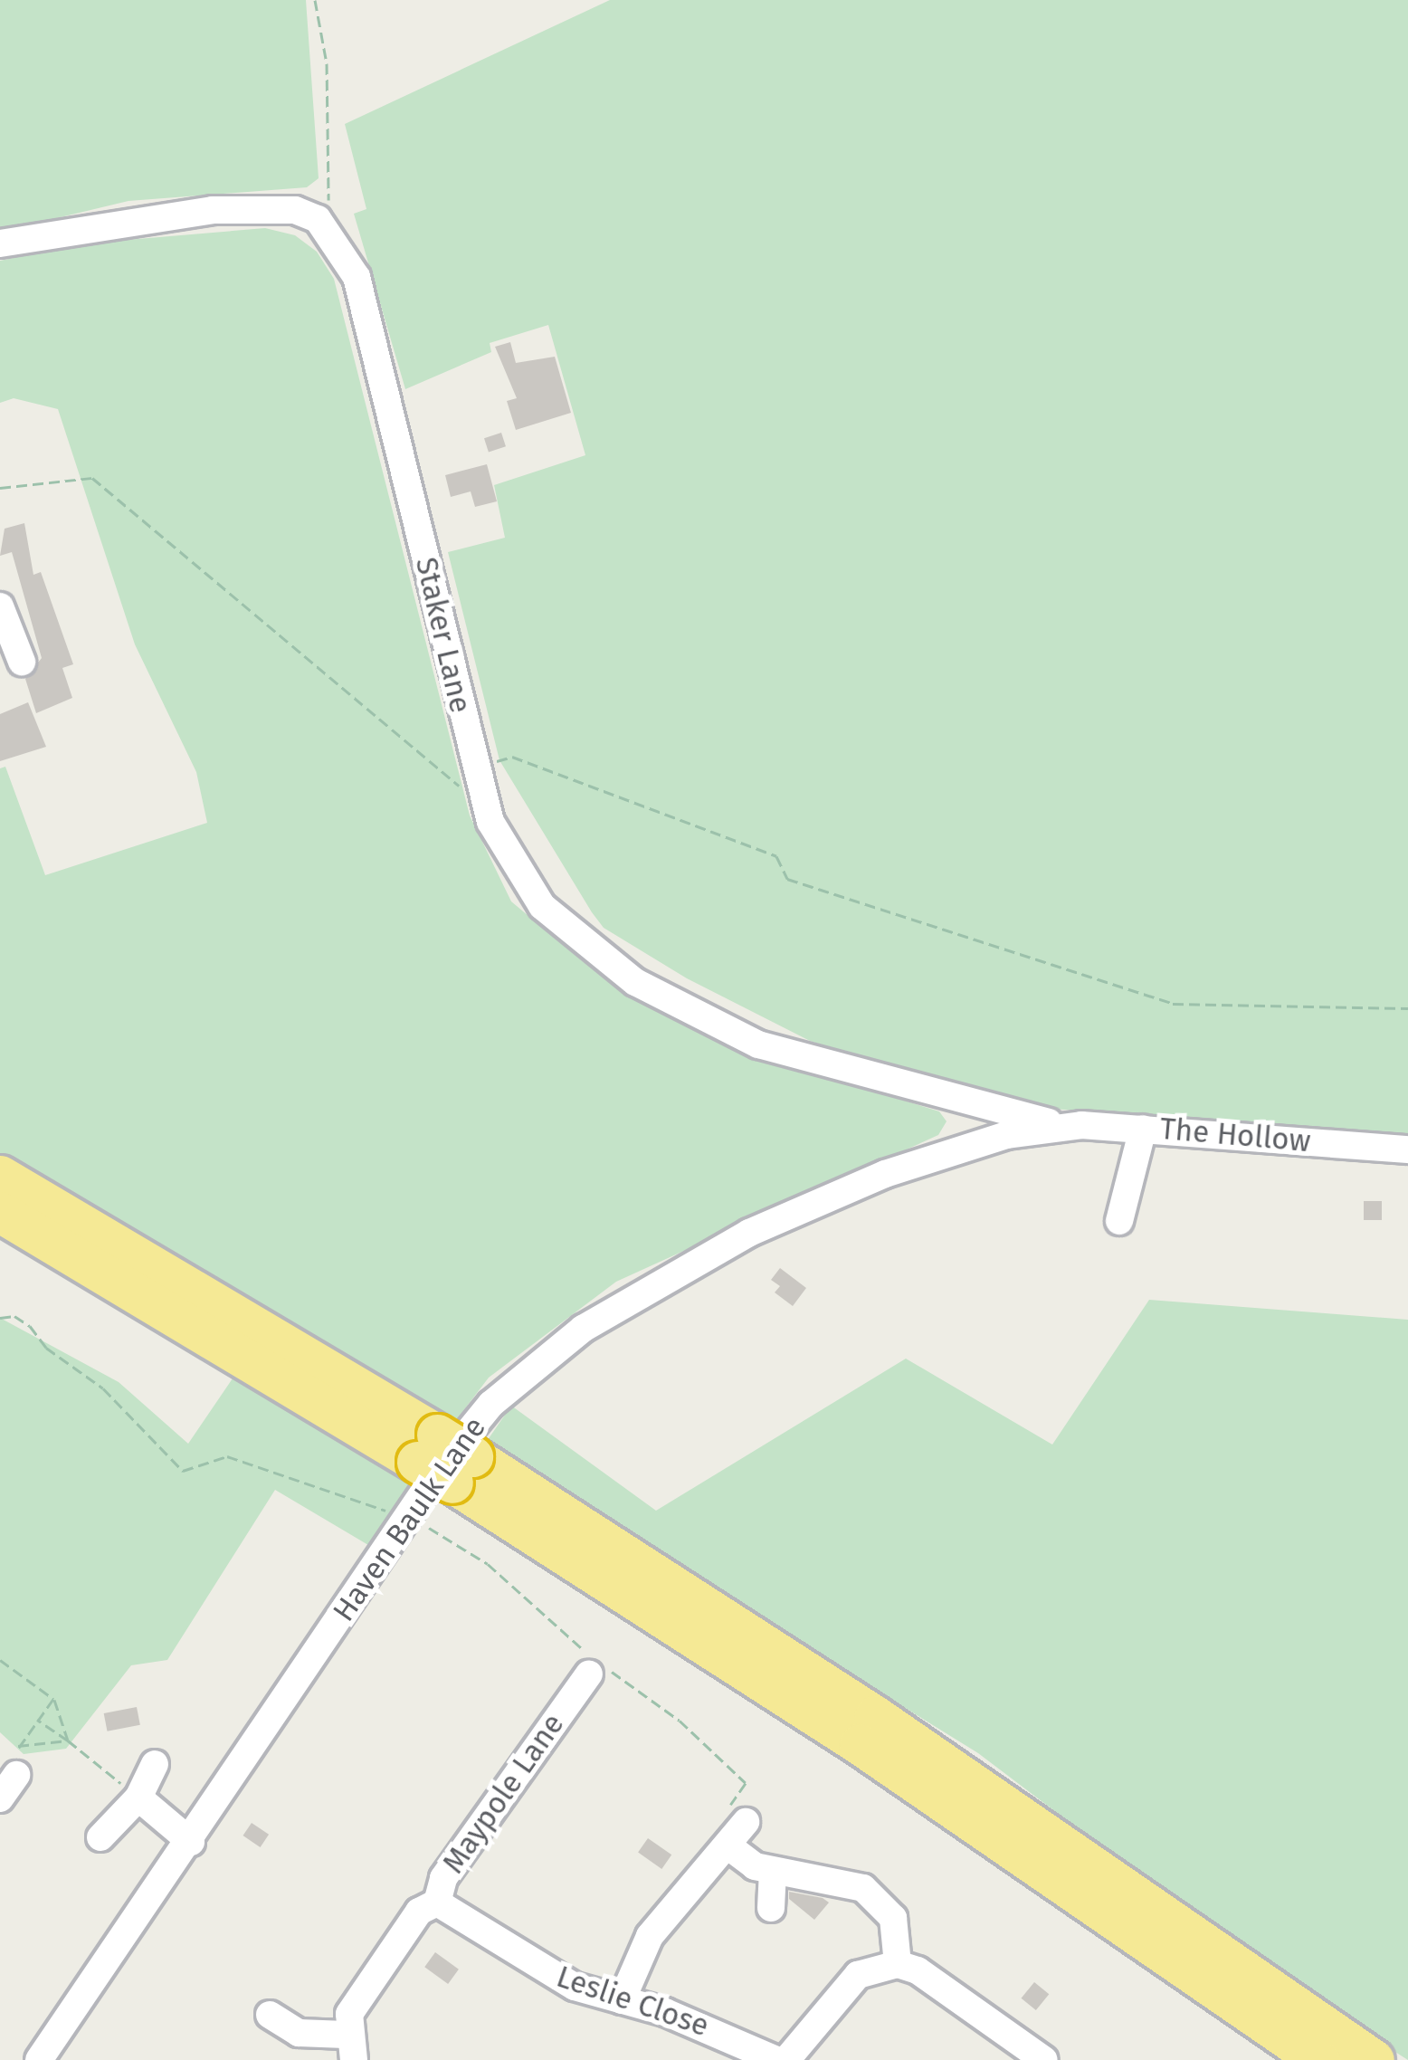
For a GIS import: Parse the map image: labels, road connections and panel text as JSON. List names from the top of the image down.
{
  "streets": {
    "street": [
      "Staker Lane",
      "The Hollow",
      "Haven Baulk Lane",
      "Maypole Lane",
      "Leslie Close"
    ]
  },
  "crossings": [
    ["Staker Lane", "The Hollow"],
    ["Staker Lane", "Haven Baulk Lane"],
    ["The Hollow", "Haven Baulk Lane"],
    ["Maypole Lane", "Leslie Close"]
  ]
}
